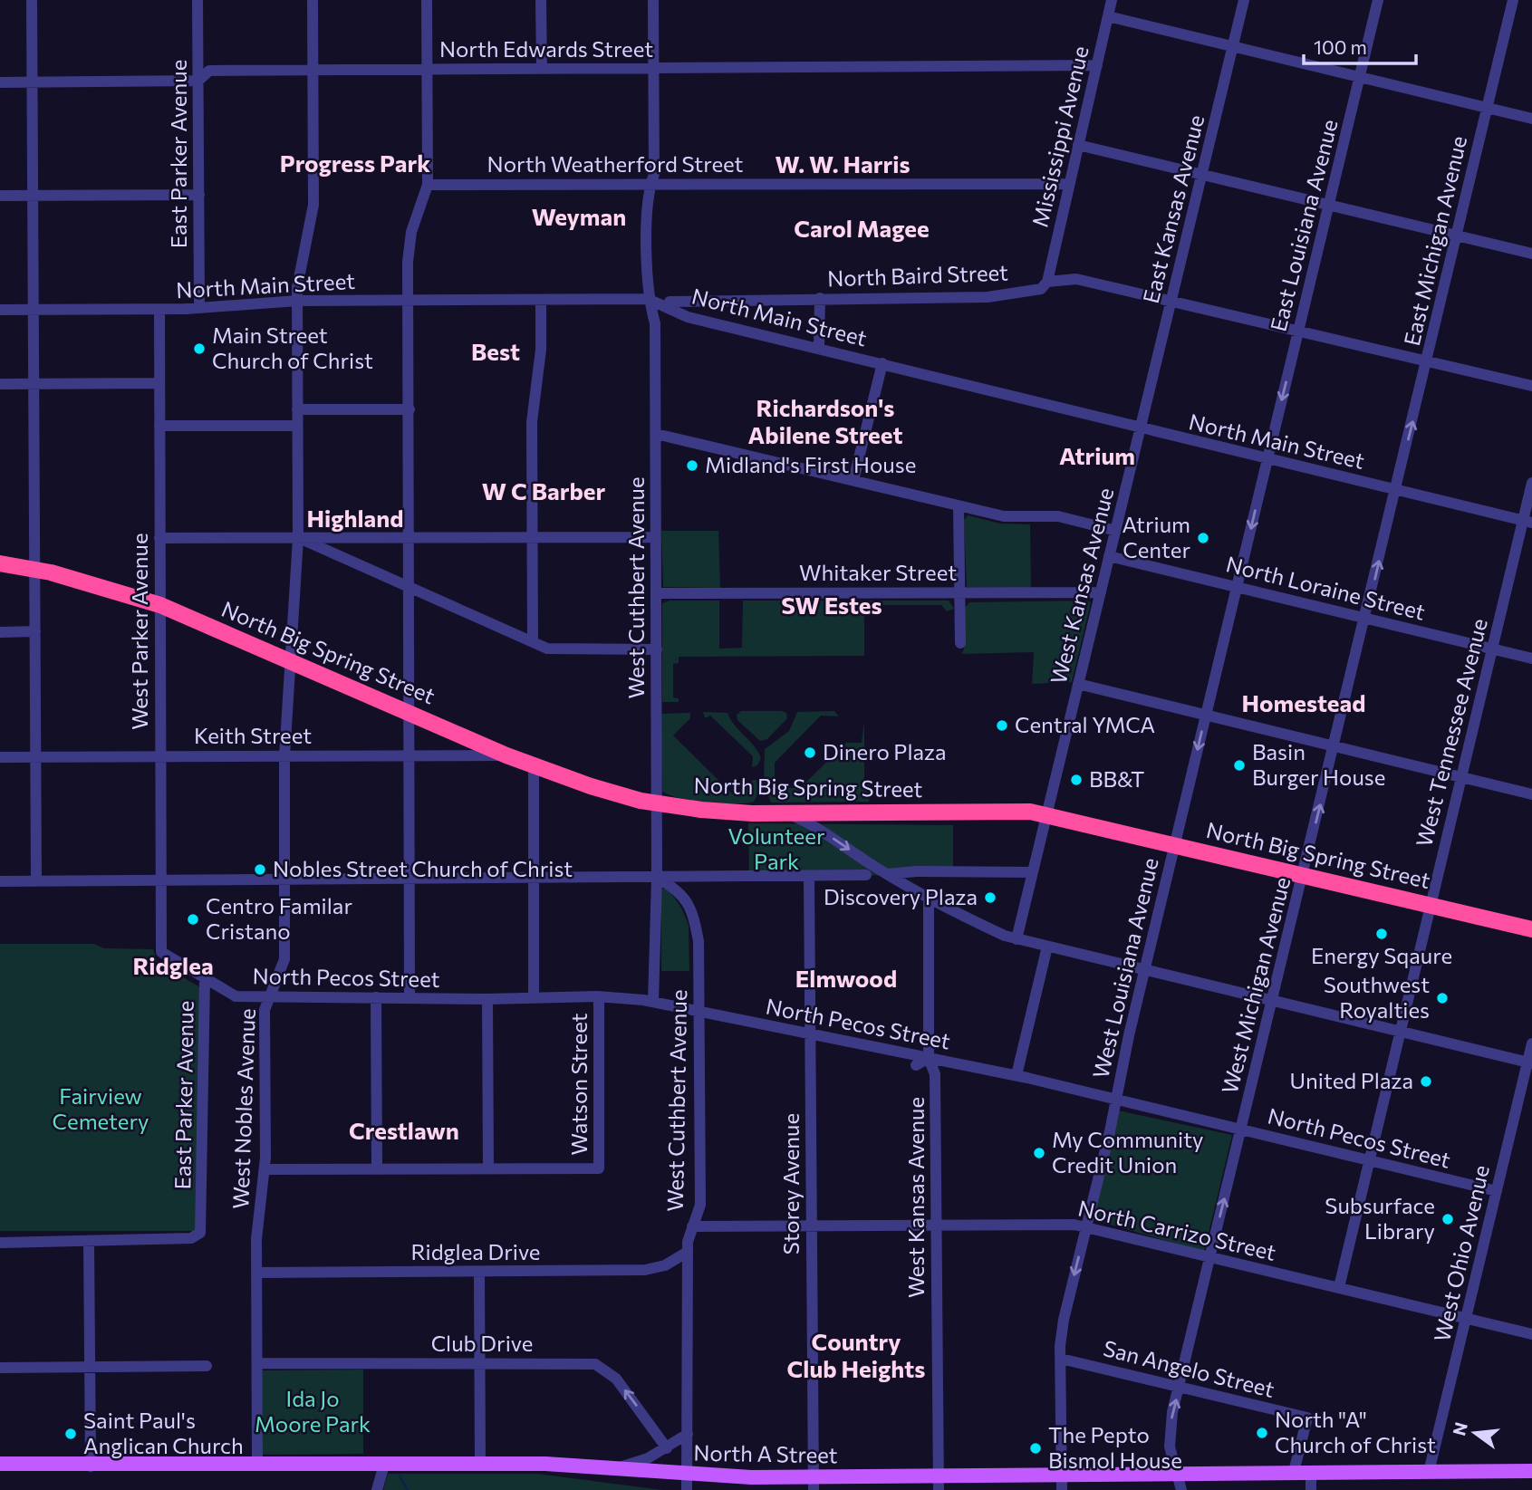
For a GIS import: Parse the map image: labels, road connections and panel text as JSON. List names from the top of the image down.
{
  "streets": {
    "highway": ["North Big Spring Street"],
    "main road": ["North A Street"],
    "street": [
      "North Edwards Street",
      "Mississippi Avenue",
      "East Parker Avenue",
      "North Weatherford Street",
      "East Kansas Avenue",
      "East Louisiana Avenue",
      "East Michigan Avenue",
      "North Baird Street",
      "North Main Street",
      "Whitaker Street",
      "West Kansas Avenue",
      "West Cuthbert Avenue",
      "North Loraine Street",
      "West Parker Avenue",
      "West Tennessee Avenue",
      "Keith Street",
      "West Louisiana Avenue",
      "North Pecos Street",
      "West Michigan Avenue",
      "Watson Street",
      "West Nobles Avenue",
      "Storey Avenue",
      "North Carrizo Street",
      "Ridglea Drive",
      "West Ohio Avenue",
      "Club Drive",
      "San Angelo Street"
    ]
  },
  "crossings": [
    ["North Edwards Street", "Mississippi Avenue"],
    ["North Edwards Street", "East Parker Avenue"],
    ["North Edwards Street", "West Cuthbert Avenue"],
    ["North Edwards Street", "West Nobles Avenue"],
    ["Mississippi Avenue", "North Weatherford Street"],
    ["Mississippi Avenue", "North Baird Street"],
    ["East Parker Avenue", "North Main Street"],
    ["East Parker Avenue", "West Parker Avenue"],
    ["East Parker Avenue", "North Pecos Street"],
    ["North Weatherford Street", "West Cuthbert Avenue"],
    ["East Kansas Avenue", "North Baird Street"],
    ["East Kansas Avenue", "North Main Street"],
    ["East Kansas Avenue", "West Kansas Avenue"],
    ["East Louisiana Avenue", "North Baird Street"],
    ["East Louisiana Avenue", "North Main Street"],
    ["East Louisiana Avenue", "West Louisiana Avenue"],
    ["East Michigan Avenue", "North Baird Street"],
    ["East Michigan Avenue", "North Main Street"],
    ["East Michigan Avenue", "West Michigan Avenue"],
    ["North Main Street", "West Kansas Avenue"],
    ["North Main Street", "West Cuthbert Avenue"],
    ["North Main Street", "West Parker Avenue"],
    ["North Main Street", "West Tennessee Avenue"],
    ["North Main Street", "West Louisiana Avenue"],
    ["North Main Street", "West Michigan Avenue"],
    ["North Main Street", "West Nobles Avenue"],
    ["Whitaker Street", "West Kansas Avenue"],
    ["Whitaker Street", "West Cuthbert Avenue"],
    ["West Kansas Avenue", "North Loraine Street"],
    ["West Kansas Avenue", "North Big Spring Street"],
    ["West Kansas Avenue", "North Pecos Street"],
    ["West Kansas Avenue", "North Carrizo Street"],
    ["West Kansas Avenue", "North A Street"],
    ["West Cuthbert Avenue", "North Big Spring Street"],
    ["West Cuthbert Avenue", "North Pecos Street"],
    ["West Cuthbert Avenue", "North Carrizo Street"],
    ["West Cuthbert Avenue", "Ridglea Drive"],
    ["West Cuthbert Avenue", "North A Street"],
    ["North Loraine Street", "West Tennessee Avenue"],
    ["North Loraine Street", "West Louisiana Avenue"],
    ["North Loraine Street", "West Michigan Avenue"],
    ["West Parker Avenue", "North Big Spring Street"],
    ["West Parker Avenue", "Keith Street"],
    ["North Big Spring Street", "West Tennessee Avenue"],
    ["North Big Spring Street", "Keith Street"],
    ["North Big Spring Street", "West Louisiana Avenue"],
    ["North Big Spring Street", "West Michigan Avenue"],
    ["North Big Spring Street", "West Nobles Avenue"],
    ["West Tennessee Avenue", "North Pecos Street"],
    ["West Tennessee Avenue", "North Carrizo Street"],
    ["Keith Street", "West Nobles Avenue"],
    ["West Louisiana Avenue", "North Pecos Street"],
    ["West Louisiana Avenue", "North Carrizo Street"],
    ["West Louisiana Avenue", "San Angelo Street"],
    ["West Louisiana Avenue", "North A Street"],
    ["North Pecos Street", "West Michigan Avenue"],
    ["North Pecos Street", "Watson Street"],
    ["North Pecos Street", "West Nobles Avenue"],
    ["North Pecos Street", "Storey Avenue"],
    ["North Pecos Street", "West Ohio Avenue"],
    ["West Michigan Avenue", "North Carrizo Street"],
    ["West Michigan Avenue", "San Angelo Street"],
    ["West Michigan Avenue", "North A Street"],
    ["West Nobles Avenue", "Ridglea Drive"],
    ["West Nobles Avenue", "Club Drive"],
    ["West Nobles Avenue", "North A Street"],
    ["Storey Avenue", "North Carrizo Street"],
    ["Storey Avenue", "North A Street"],
    ["North Carrizo Street", "West Ohio Avenue"],
    ["West Ohio Avenue", "North A Street"],
    ["San Angelo Street", "North A Street"]
  ],
  "one_way": ["West Louisiana Avenue", "West Michigan Avenue", "Club Drive"],
  "districts": [
    "Progress Park",
    "W. W. Harris",
    "Weyman",
    "Carol Magee",
    "Best",
    "Richardson's Abilene Street",
    "Atrium",
    "W C Barber",
    "Highland",
    "SW Estes",
    "Homestead",
    "Ridglea",
    "Elmwood",
    "Crestlawn",
    "Country Club Heights"
  ],
  "parks": ["Volunteer Park", "Fairview Cemetery", "Ida Jo Moore Park"],
  "places": [
    "Main Street Church of Christ",
    "Midland's First House",
    "Atrium Center",
    "Central YMCA",
    "Dinero Plaza",
    "Basin Burger House",
    "BB&T",
    "Nobles Street Church of Christ",
    "Discovery Plaza",
    "Centro Familar Cristano",
    "Energy Sqaure",
    "Southwest Royalties",
    "United Plaza",
    "My Community Credit Union",
    "Subsurface Library",
    "North \"A\" Church of Christ",
    "Saint Paul's Anglican Church",
    "The Pepto Bismol House"
  ],
  "scale_bar": "100 m",
  "north": "left"
}
